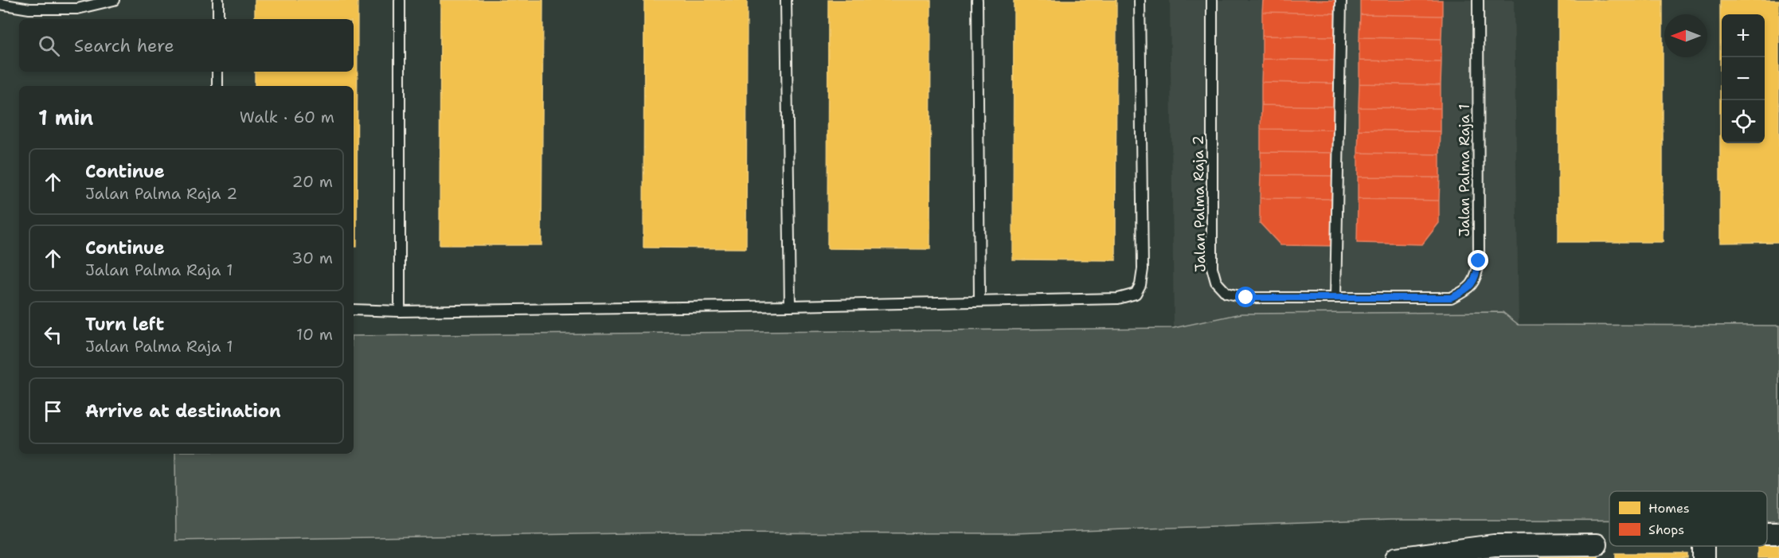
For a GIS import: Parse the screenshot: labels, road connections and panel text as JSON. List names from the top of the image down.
{
  "streets": {
    "lane": ["Jalan Palma Raja 1", "Jalan Palma Raja 2"]
  },
  "crossings": [
    ["Jalan Palma Raja 1", "Jalan Palma Raja 2"]
  ],
  "legend": ["Homes", "Shops"],
  "north": "left",
  "page": {
    "map_buttons": ["+", "−"],
    "search": "Search here",
    "heading": ["1 min", "Walk · 60 m"],
    "list": [
      ["Continue", "Jalan Palma Raja 2", "20 m"],
      ["Continue", "Jalan Palma Raja 1", "30 m"],
      ["Turn left", "Jalan Palma Raja 1", "10 m"],
      "Arrive at destination"
    ]
  }
}
